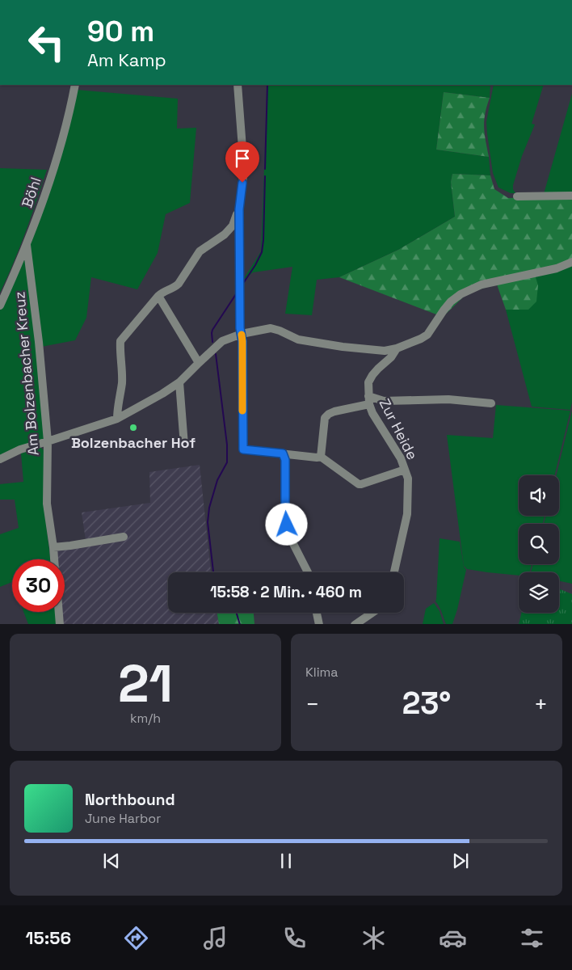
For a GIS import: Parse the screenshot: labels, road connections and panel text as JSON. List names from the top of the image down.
{
  "streets": {
    "street": ["Böhl", "Am Bolzenbacher Kreuz", "Zur Heide"]
  },
  "crossings": [
    ["Böhl", "Am Bolzenbacher Kreuz"]
  ],
  "places": ["Bolzenbacher Hof"],
  "page": {
    "turn": ["90 m", "Am Kamp"],
    "limit": "30",
    "trip": "15:58 · 2 Min. · 460 m",
    "tile": [
      ["21", "km/h"],
      "Klima"
    ],
    "heat": ["−", "23°", "+"],
    "song": ["Northbound", "June Harbor"],
    "tabs": "15:56"
  }
}
